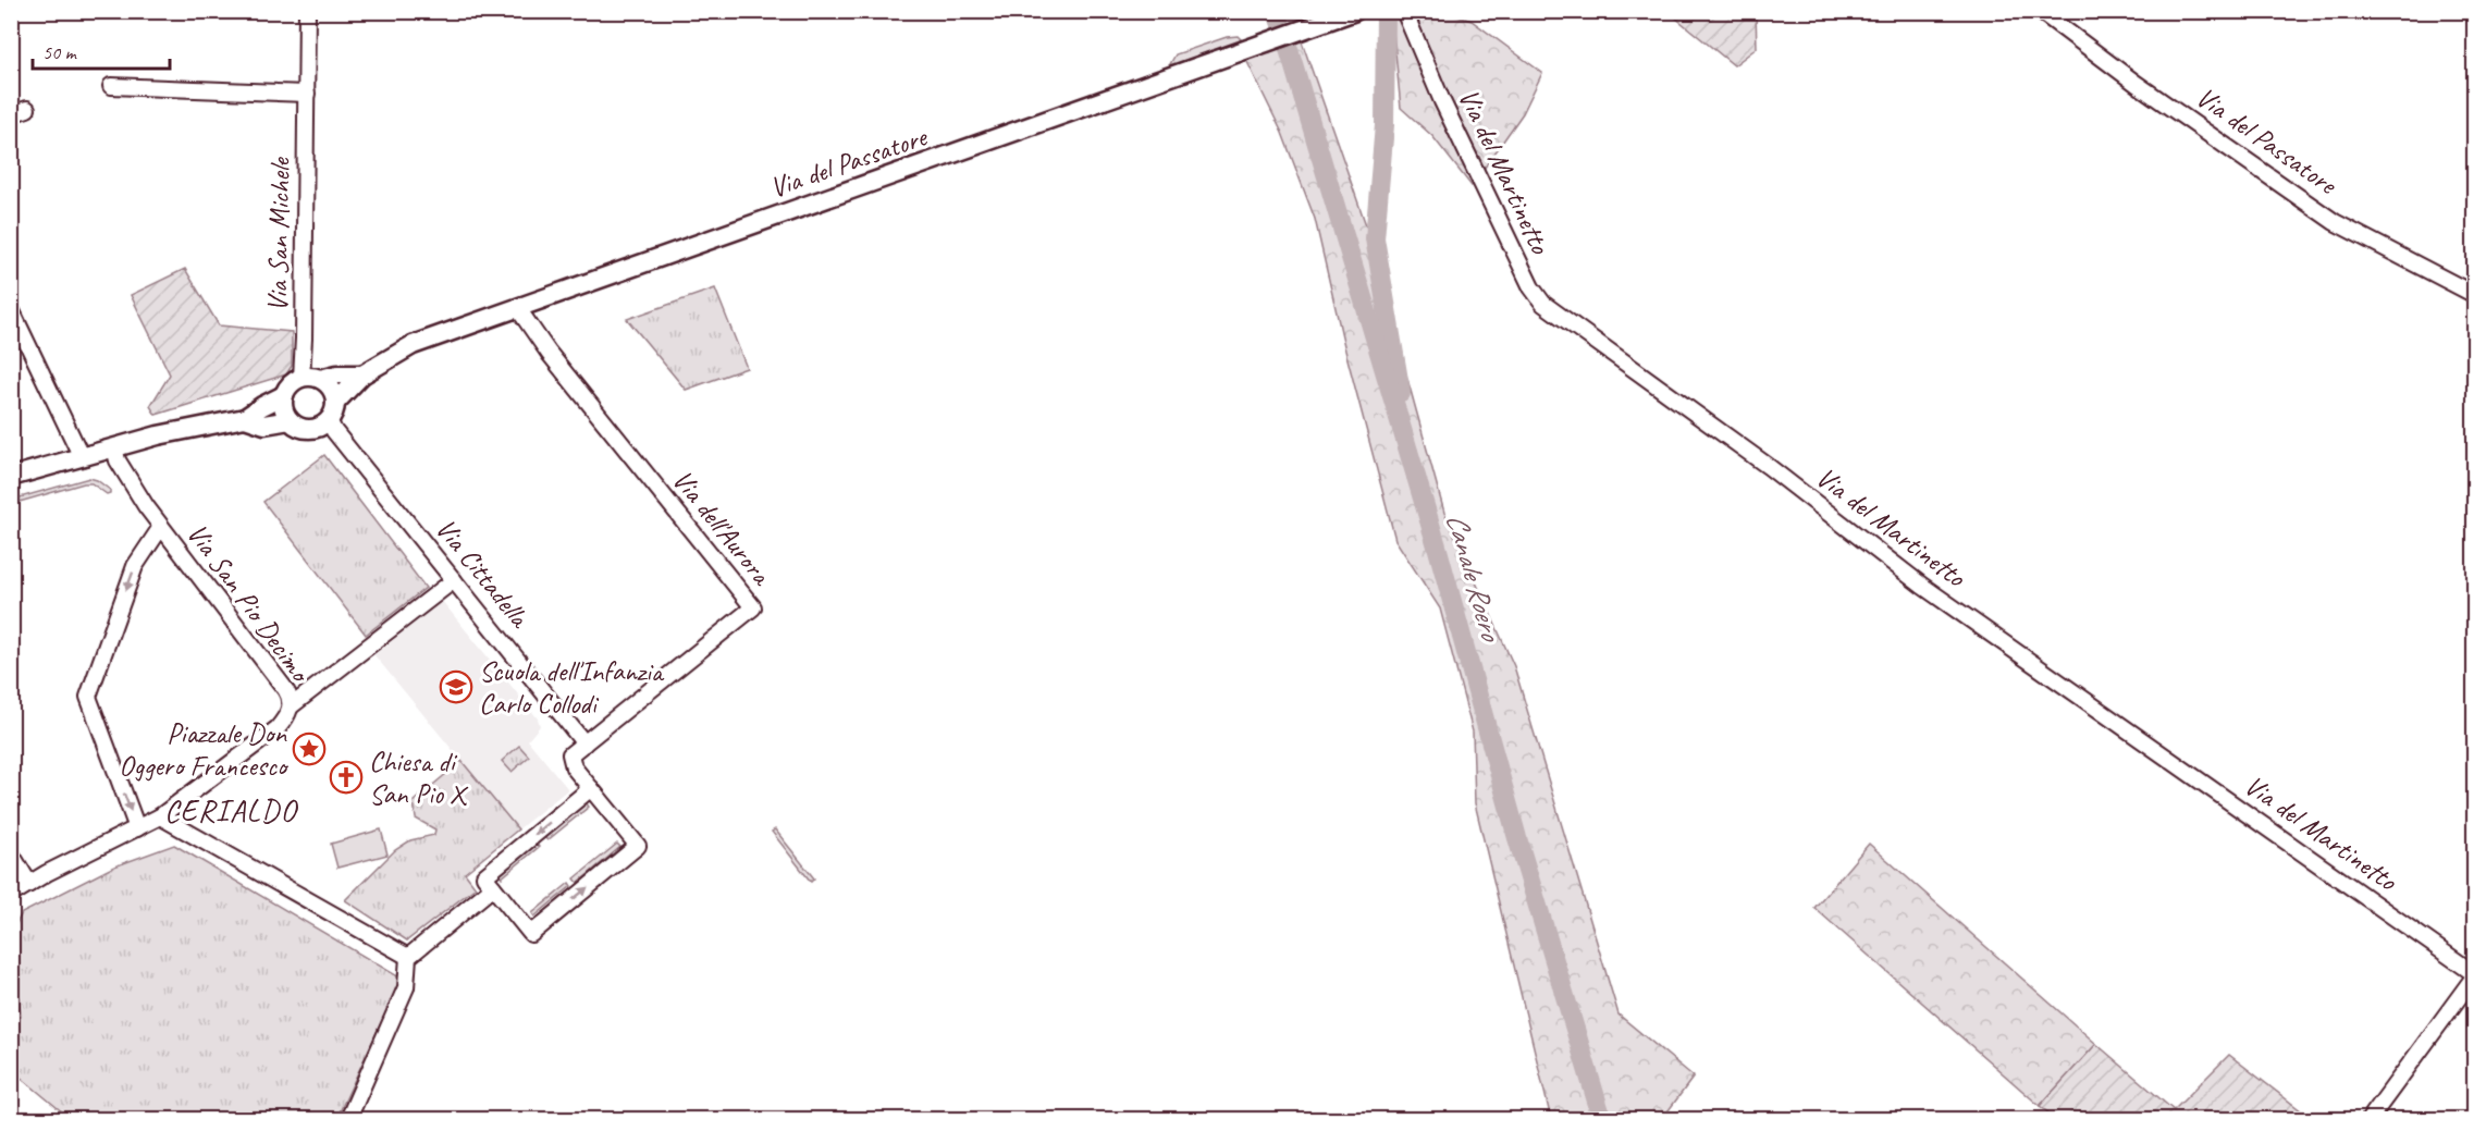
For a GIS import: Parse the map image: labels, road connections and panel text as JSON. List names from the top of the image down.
{
  "streets": {
    "street": [
      "Via del Passatore",
      "Via del Martinetto",
      "Via San Michele",
      "Via dell'Aurora",
      "Via Cittadella",
      "Via San Pio Decimo"
    ]
  },
  "crossings": [
    ["Via del Passatore", "Via San Michele"],
    ["Via del Passatore", "Via dell'Aurora"],
    ["Via del Passatore", "Via Cittadella"],
    ["Via San Michele", "Via Cittadella"],
    ["Via dell'Aurora", "Via Cittadella"]
  ],
  "districts": ["CERIALDO"],
  "water": ["Canale Roero"],
  "places": {
    "school or university": ["Scuola dell'Infanzia Carlo Collodi"],
    "place": ["Piazzale Don Oggero Francesco"],
    "church": ["Chiesa di San Pio X"]
  },
  "scale_bar": "50 m"
}
